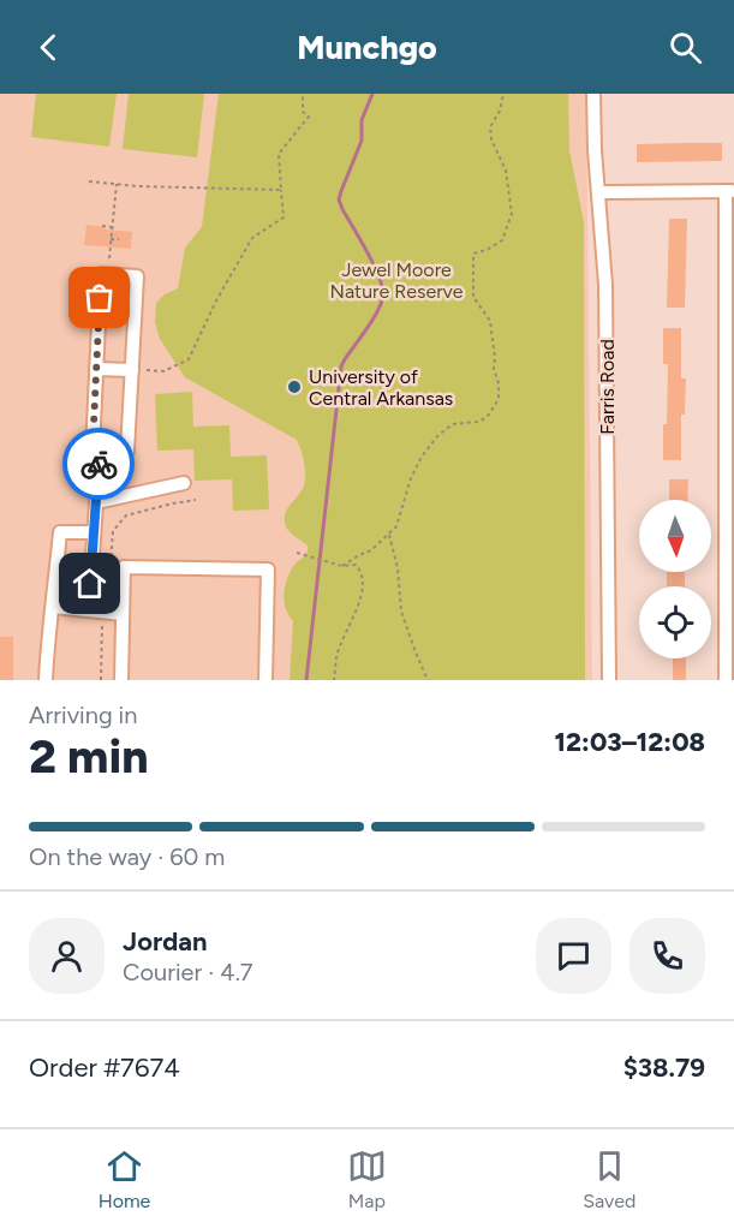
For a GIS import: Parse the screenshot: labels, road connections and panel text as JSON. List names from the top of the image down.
{
  "streets": {
    "street": ["Farris Road"]
  },
  "parks": ["Jewel Moore Nature Reserve"],
  "places": ["University of Central Arkansas"],
  "north": "bottom",
  "page": {
    "header": "Munchgo",
    "heading": ["2 min", "Arriving in", "12:03–12:08"],
    "panel": [
      "Jordan",
      "Courier · 4.7",
      "Order #7674",
      "$38.79"
    ],
    "bar": "On the way · 60 m",
    "tabs": ["Home", "Map", "Saved"]
  }
}
